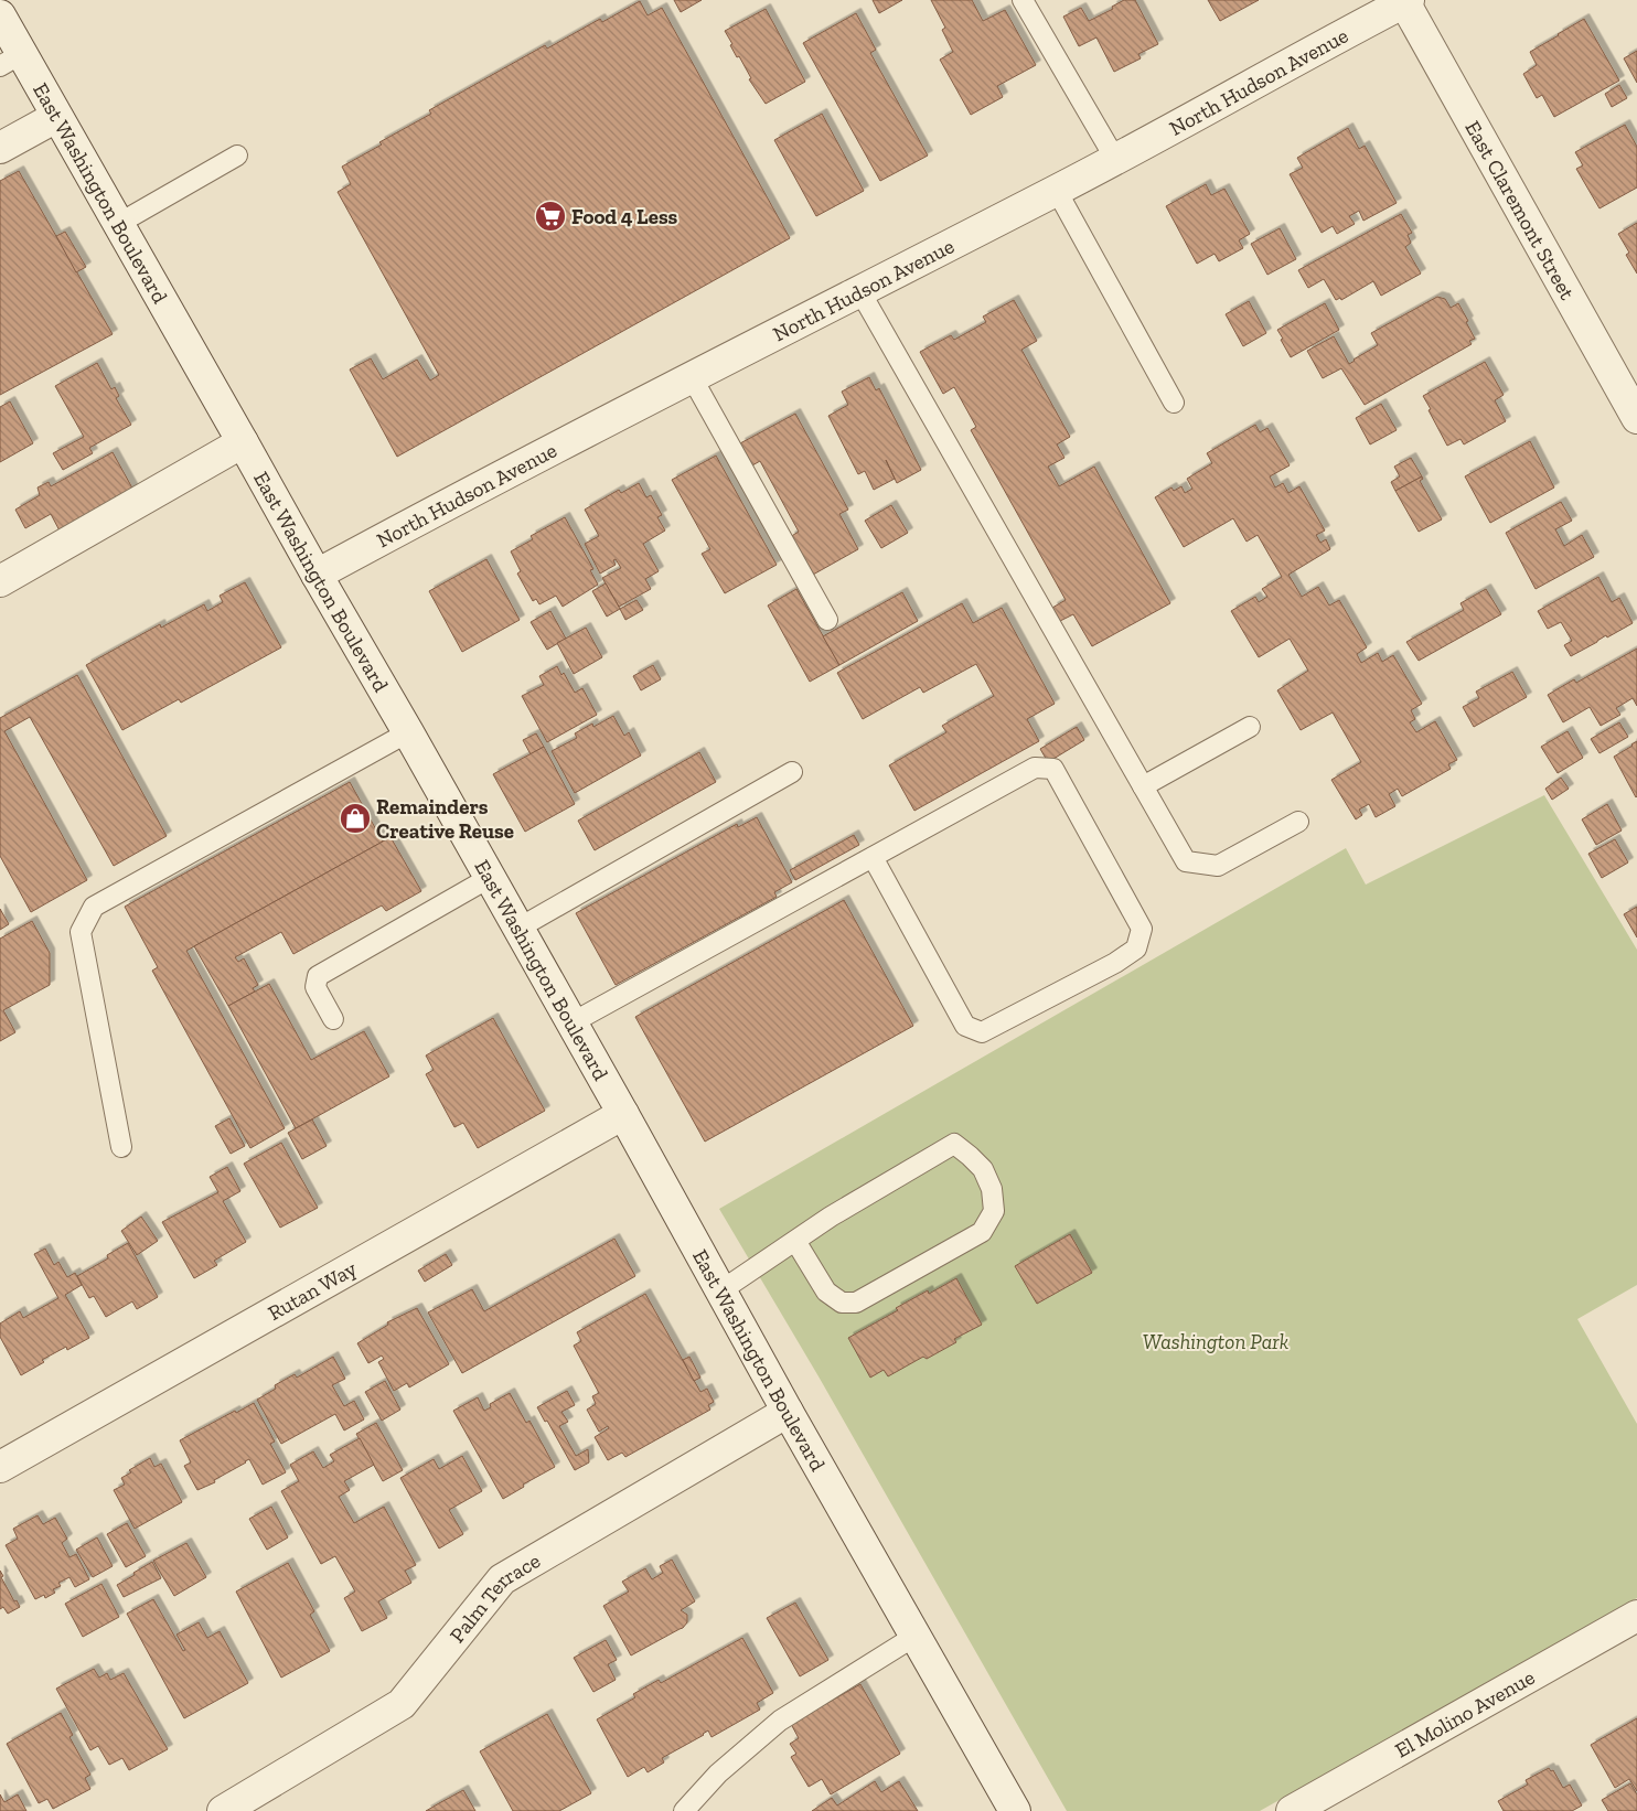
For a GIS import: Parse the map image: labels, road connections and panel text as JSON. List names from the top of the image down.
{
  "streets": {
    "street": [
      "North Hudson Avenue",
      "East Washington Boulevard",
      "East Claremont Street",
      "Rutan Way",
      "Palm Terrace",
      "El Molino Avenue"
    ]
  },
  "crossings": [
    ["North Hudson Avenue", "East Washington Boulevard"],
    ["North Hudson Avenue", "East Claremont Street"],
    ["East Washington Boulevard", "Rutan Way"],
    ["East Washington Boulevard", "Palm Terrace"]
  ],
  "parks": ["Washington Park"],
  "places": {
    "supermarket": ["Food 4 Less"],
    "shop": ["Remainders Creative Reuse"]
  }
}
